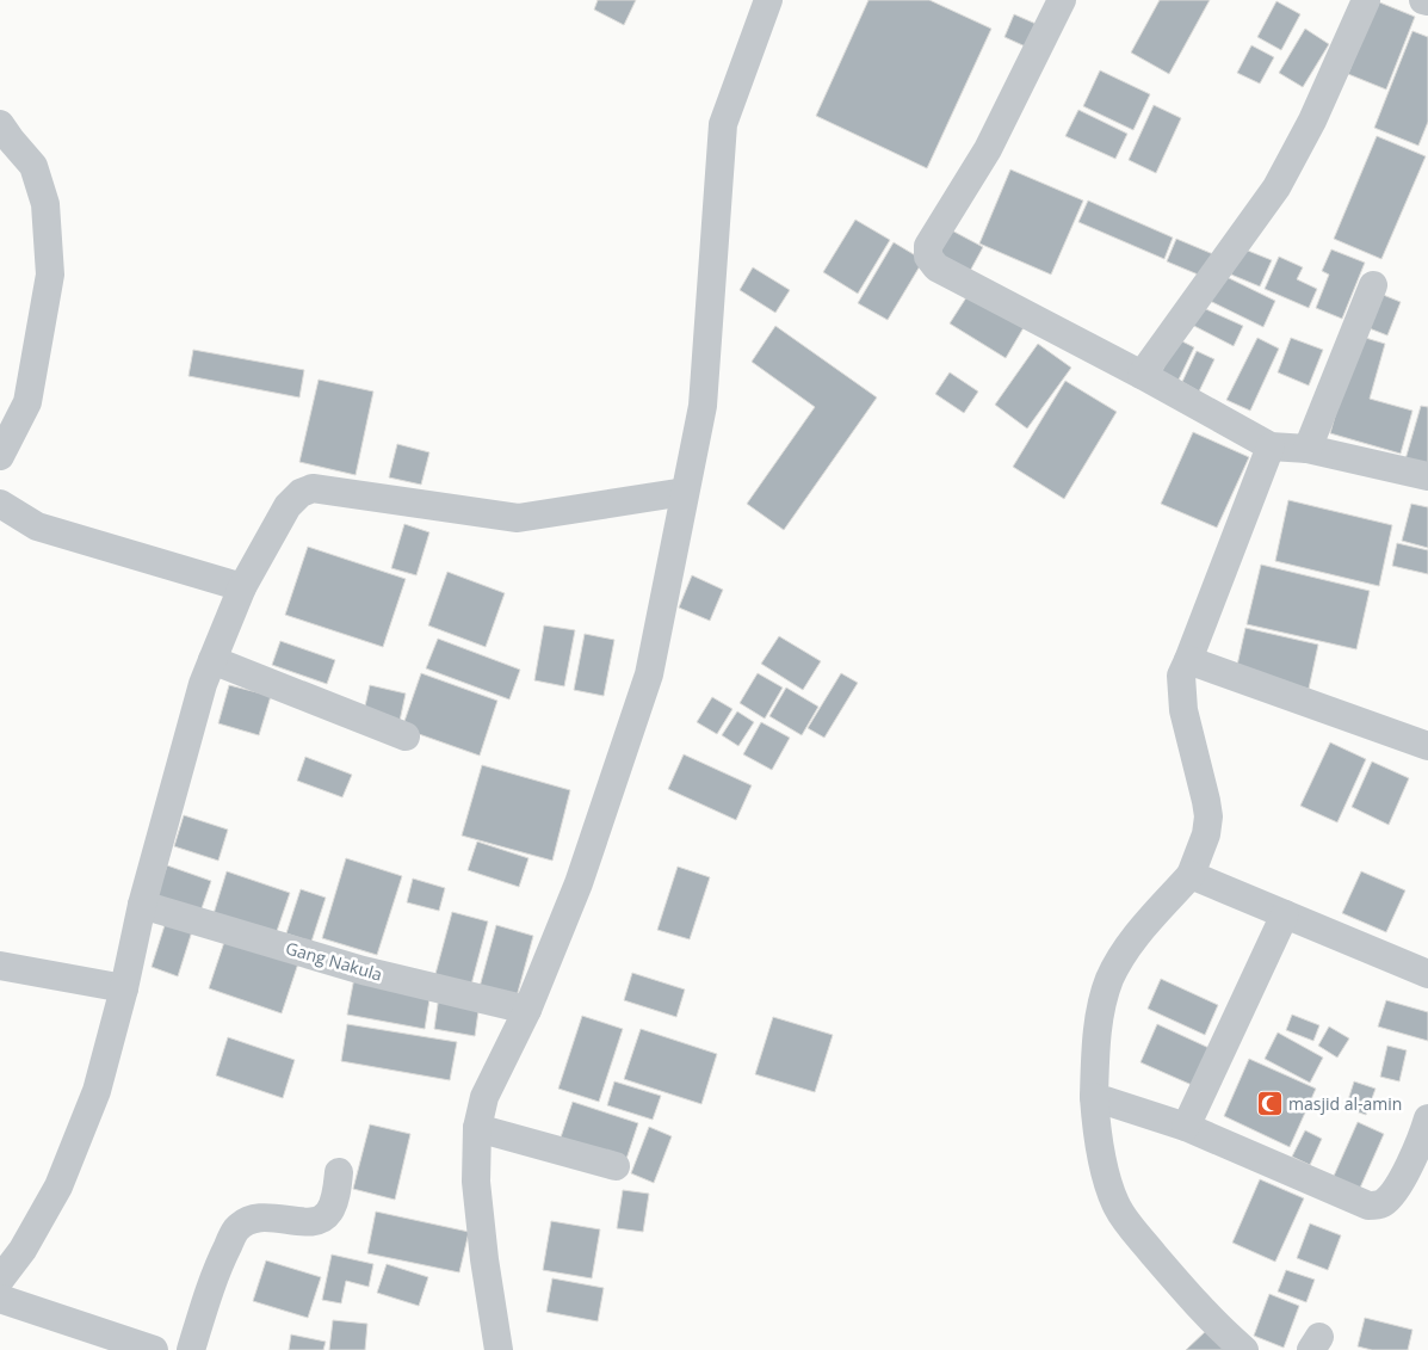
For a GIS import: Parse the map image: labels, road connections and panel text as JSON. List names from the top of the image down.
{
  "streets": {
    "street": ["Gang Nakula"]
  },
  "places": {
    "mosque": ["masjid al-amin"]
  }
}
